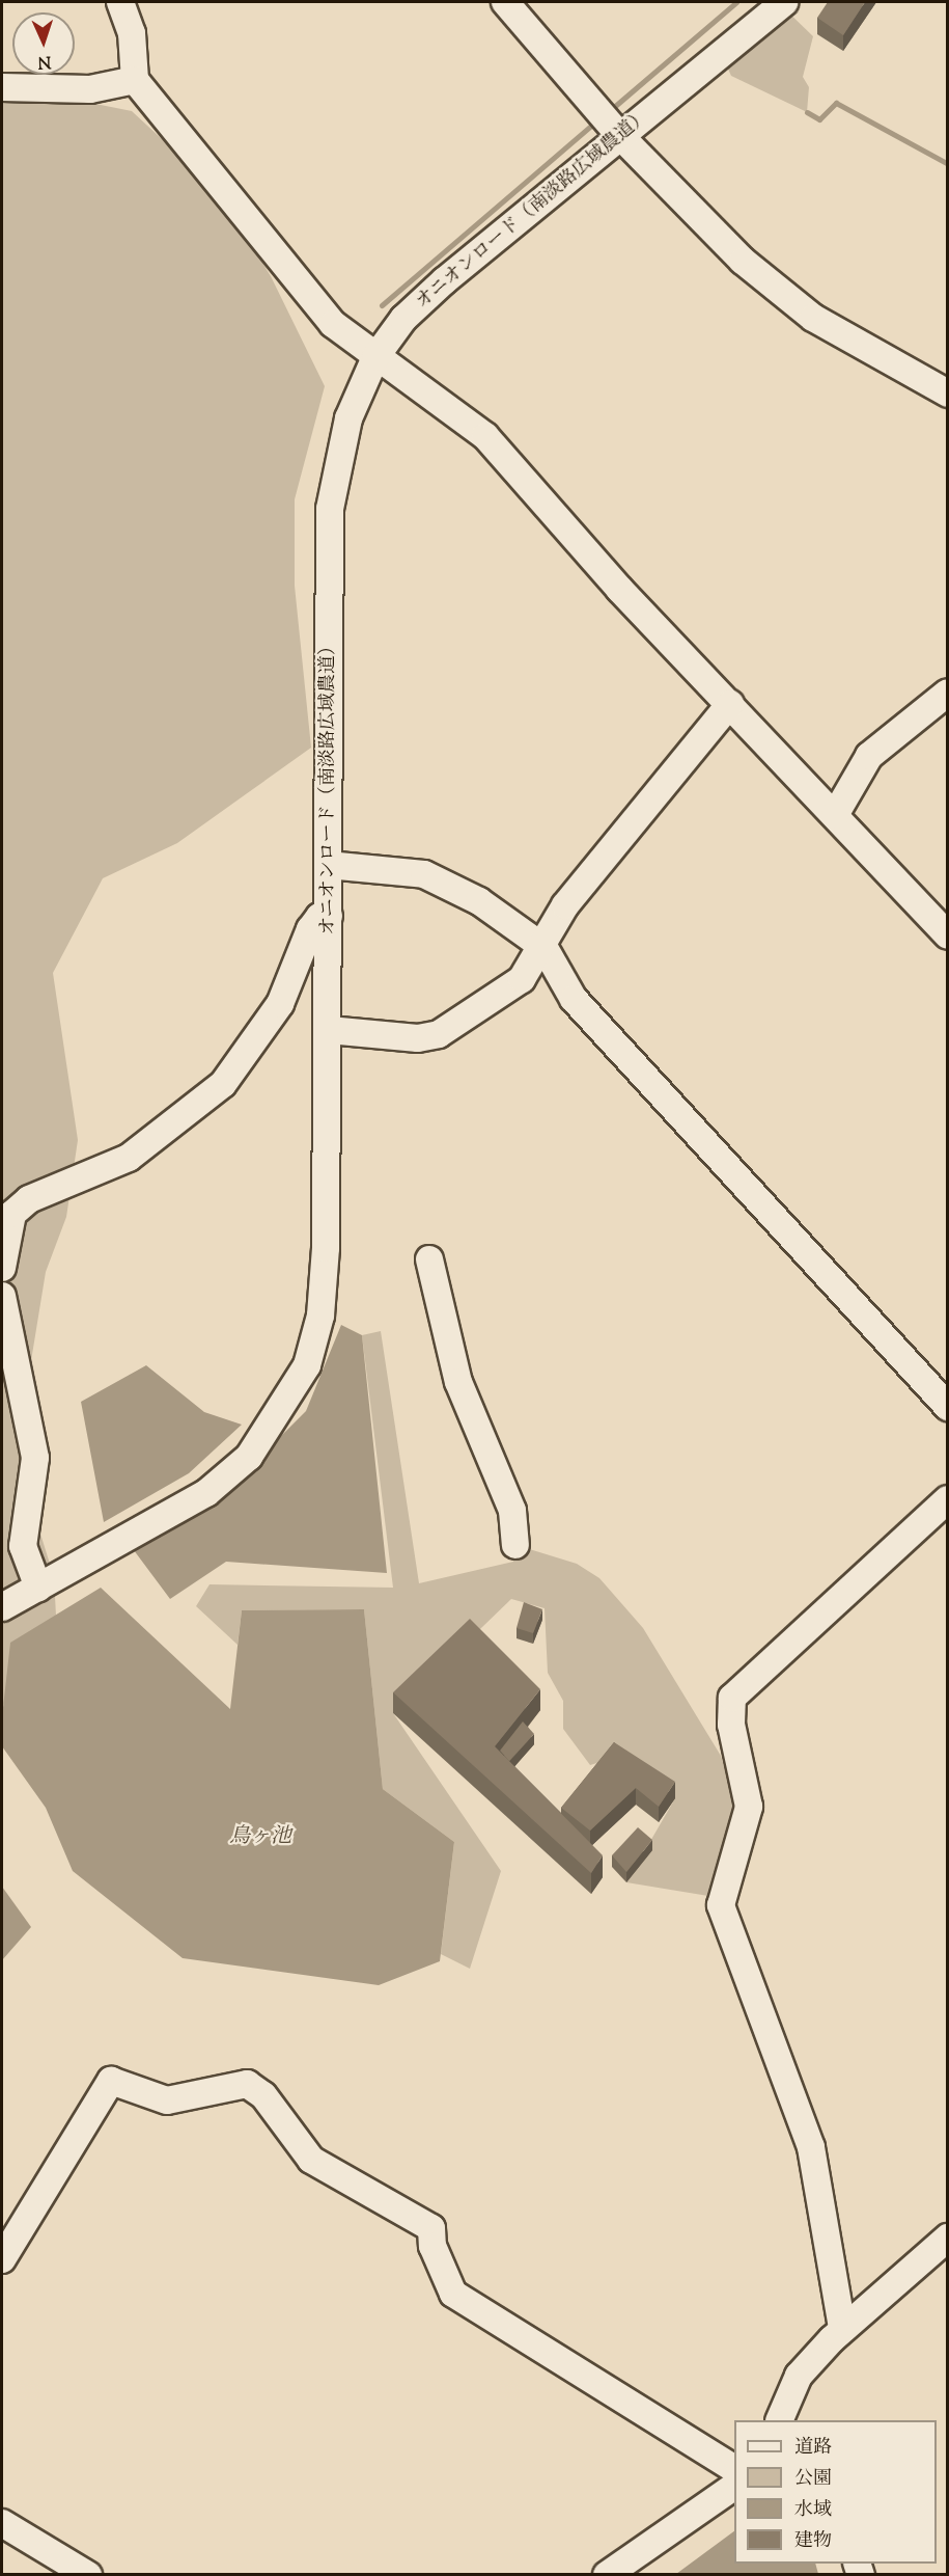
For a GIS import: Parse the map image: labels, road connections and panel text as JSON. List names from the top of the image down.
{
  "streets": {
    "street": ["オニオンロード（南淡路広域農道）"]
  },
  "water": ["鳥ヶ池"],
  "legend": [
    "道路",
    "公園",
    "水域",
    "建物"
  ],
  "north": "bottom"
}
